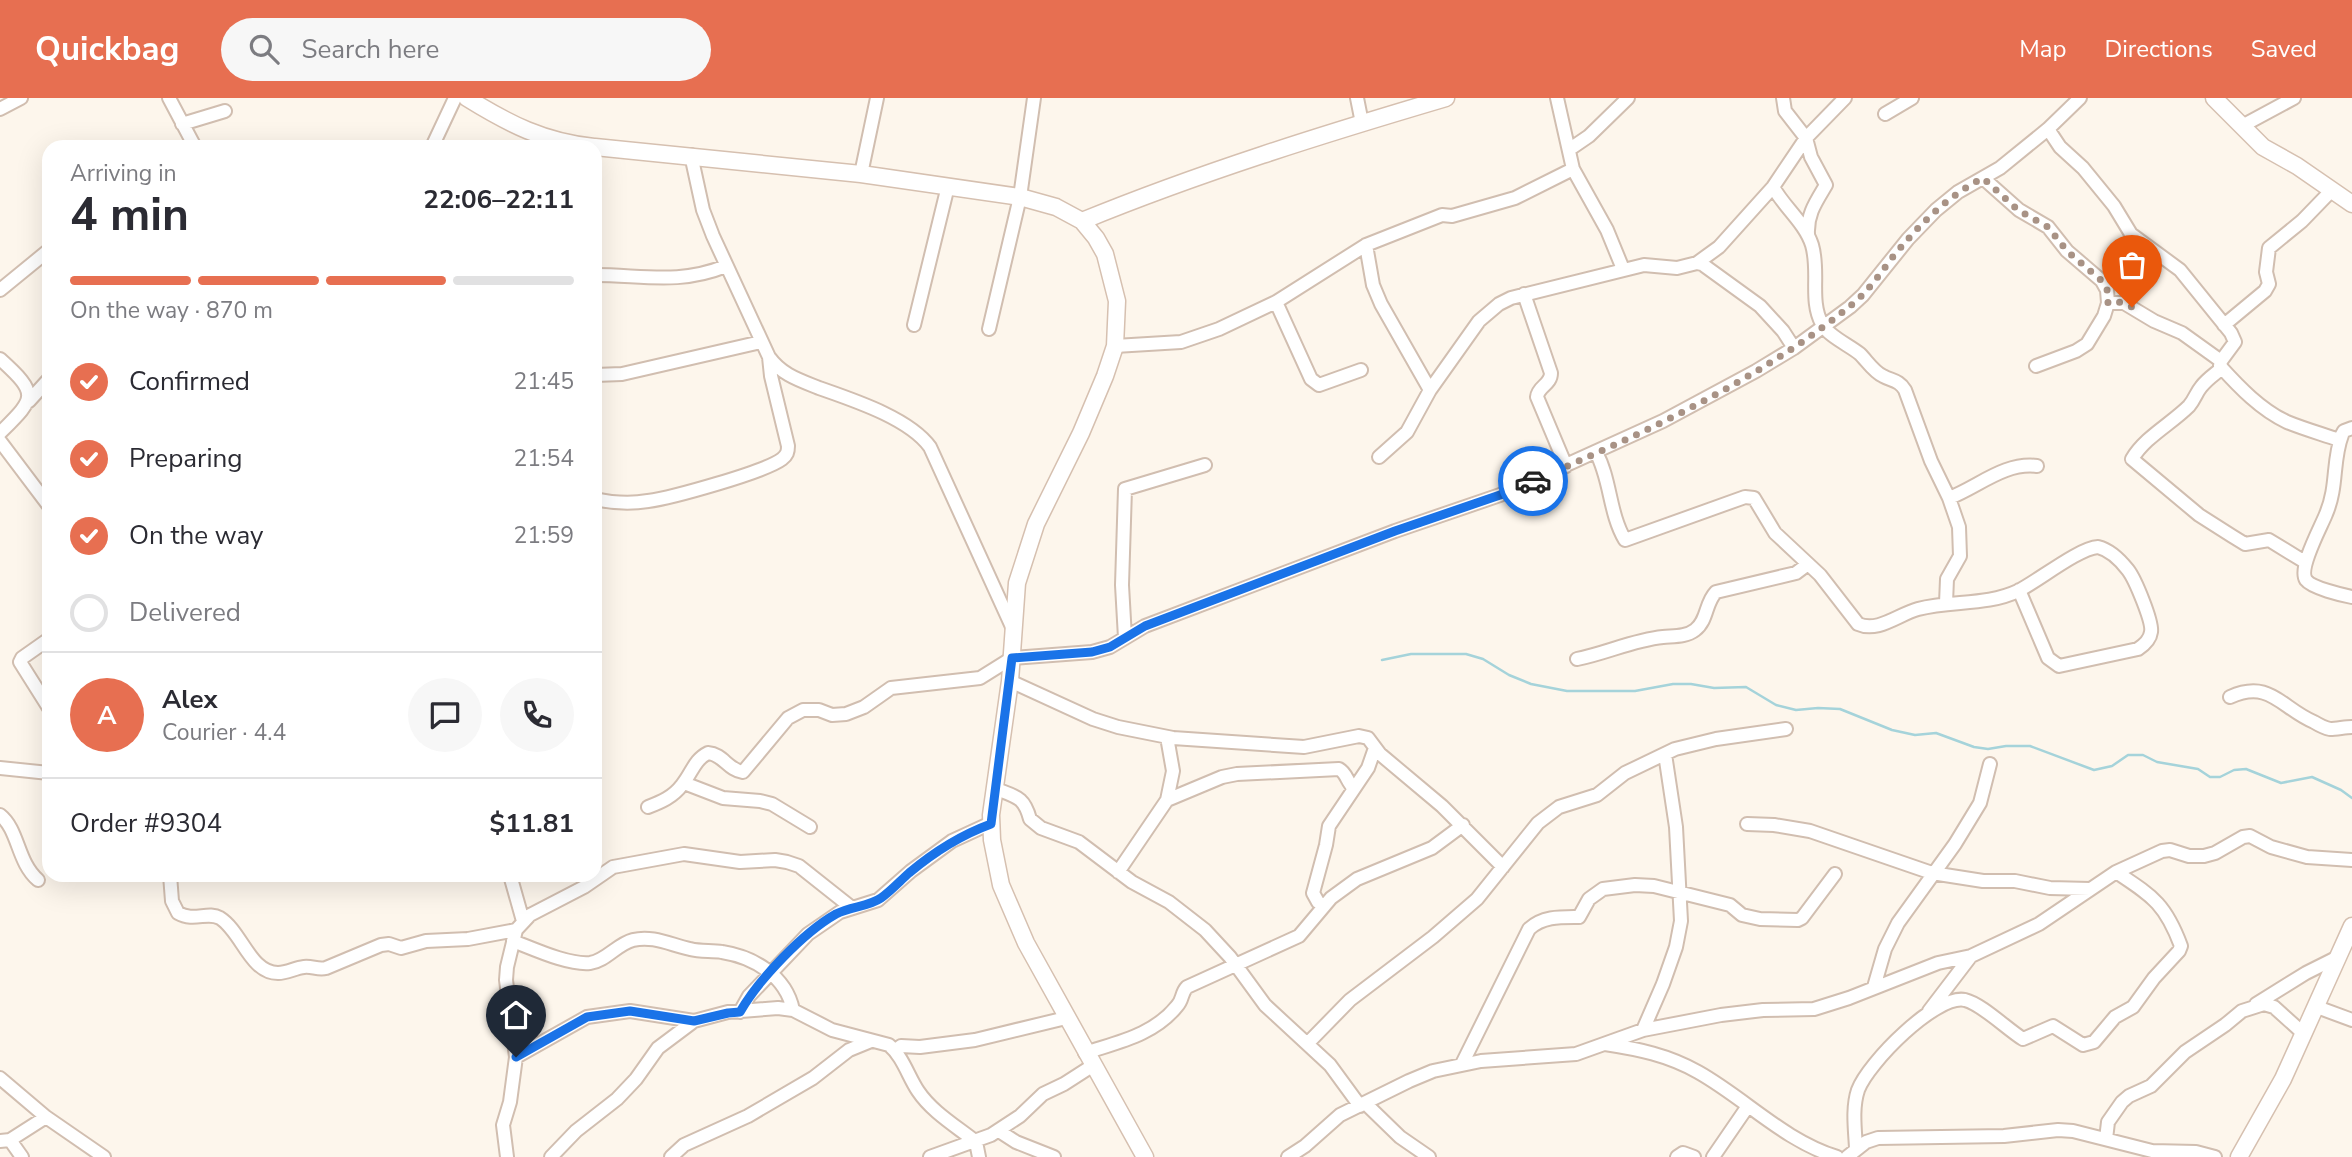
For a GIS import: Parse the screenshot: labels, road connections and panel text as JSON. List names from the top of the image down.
{
  "page": {
    "header": "Quickbag",
    "search": "Search here",
    "nav": ["Map", "Directions", "Saved"],
    "heading": ["4 min", "Arriving in", "22:06–22:11"],
    "panel": [
      "Alex",
      "Courier · 4.4",
      "Order #9304",
      "$11.81"
    ],
    "bar": "On the way · 870 m",
    "list": [
      ["Confirmed", "21:45"],
      ["Preparing", "21:54"],
      ["On the way", "21:59"],
      "Delivered"
    ],
    "round": "A"
  }
}
